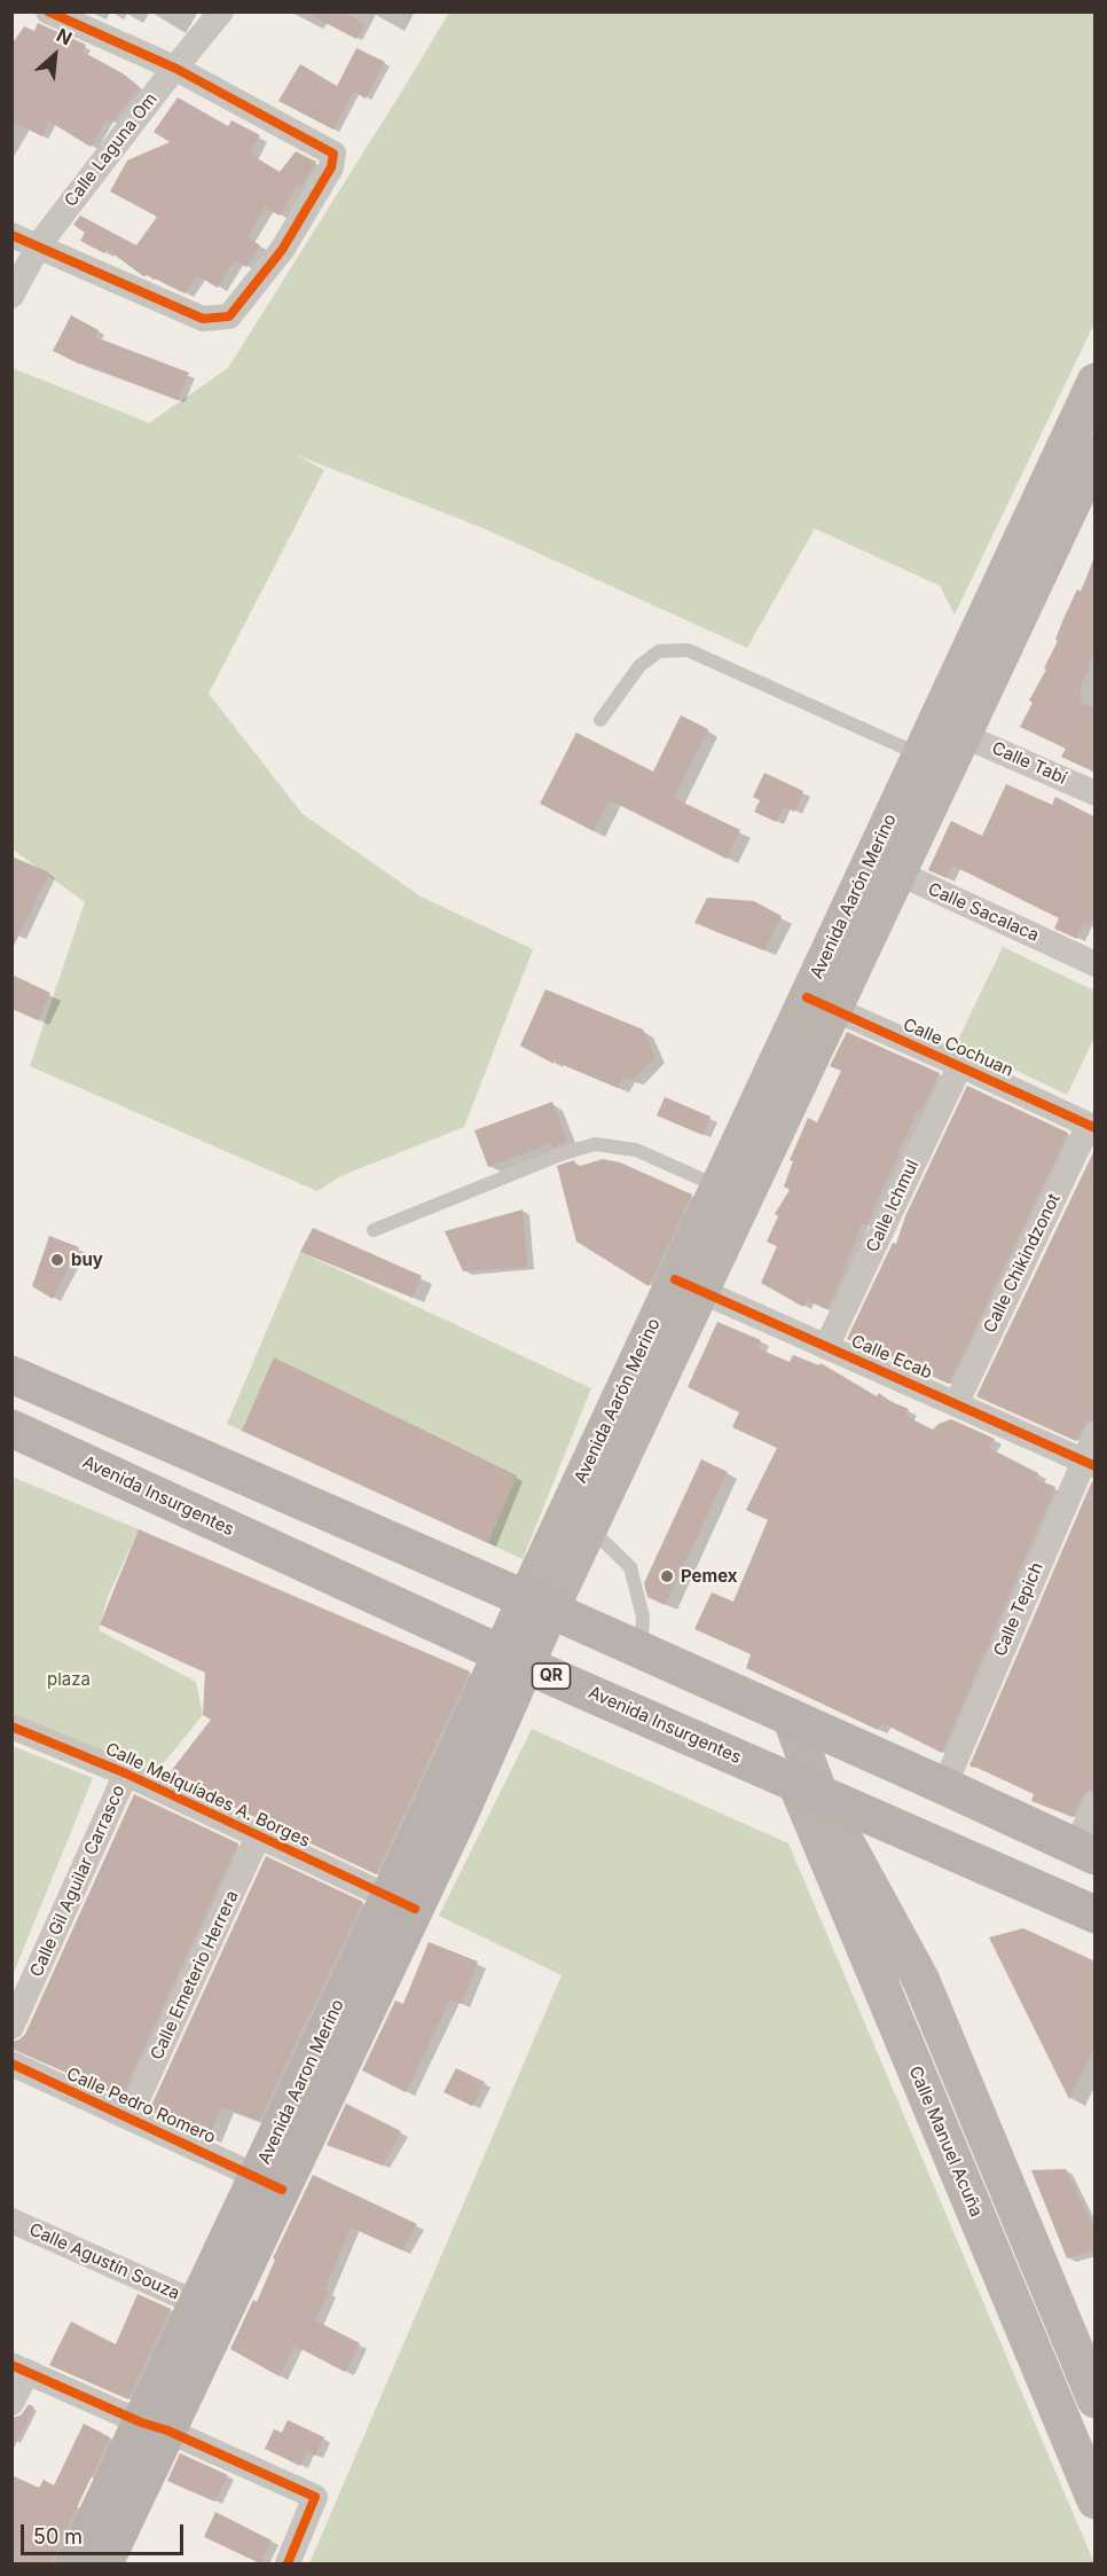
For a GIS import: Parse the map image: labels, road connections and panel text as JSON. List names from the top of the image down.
{
  "streets": {
    "main road": [
      "Avenida Aarón Merino",
      "Avenida Insurgentes",
      "QR",
      "Avenida Aaron Merino",
      "Calle Manuel Acuña"
    ],
    "street": [
      "Calle Laguna Om",
      "Calle Tabí",
      "Calle Sacalaca",
      "Calle Cochuan",
      "Calle Ichmul",
      "Calle Chikindzonot",
      "Calle Ecab",
      "Calle Tepich",
      "Calle Melquíades A. Borges",
      "Calle Gil Aguilar Carrasco",
      "Calle Emeterio Herrera",
      "Calle Pedro Romero",
      "Calle Agustín Souza"
    ]
  },
  "crossings": [
    ["Calle Tabí", "Avenida Aarón Merino"],
    ["Avenida Aarón Merino", "Calle Sacalaca"],
    ["Avenida Aarón Merino", "Calle Cochuan"],
    ["Avenida Aarón Merino", "Calle Ecab"],
    ["Avenida Aarón Merino", "Avenida Aaron Merino"],
    ["Calle Cochuan", "Calle Ichmul"],
    ["Calle Cochuan", "Calle Chikindzonot"],
    ["Calle Ichmul", "Calle Ecab"],
    ["Calle Chikindzonot", "Calle Ecab"],
    ["Calle Ecab", "Calle Tepich"],
    ["Avenida Insurgentes", "Avenida Aaron Merino"],
    ["Avenida Insurgentes", "Calle Manuel Acuña"],
    ["Calle Melquíades A. Borges", "Calle Gil Aguilar Carrasco"],
    ["Calle Melquíades A. Borges", "Calle Emeterio Herrera"],
    ["Calle Melquíades A. Borges", "Avenida Aaron Merino"],
    ["Calle Emeterio Herrera", "Calle Pedro Romero"],
    ["Avenida Aaron Merino", "Calle Pedro Romero"],
    ["Avenida Aaron Merino", "Calle Agustín Souza"]
  ],
  "parks": ["plaza"],
  "places": ["buy", "Pemex"],
  "scale_bar": "50 m",
  "north": "top right"
}
